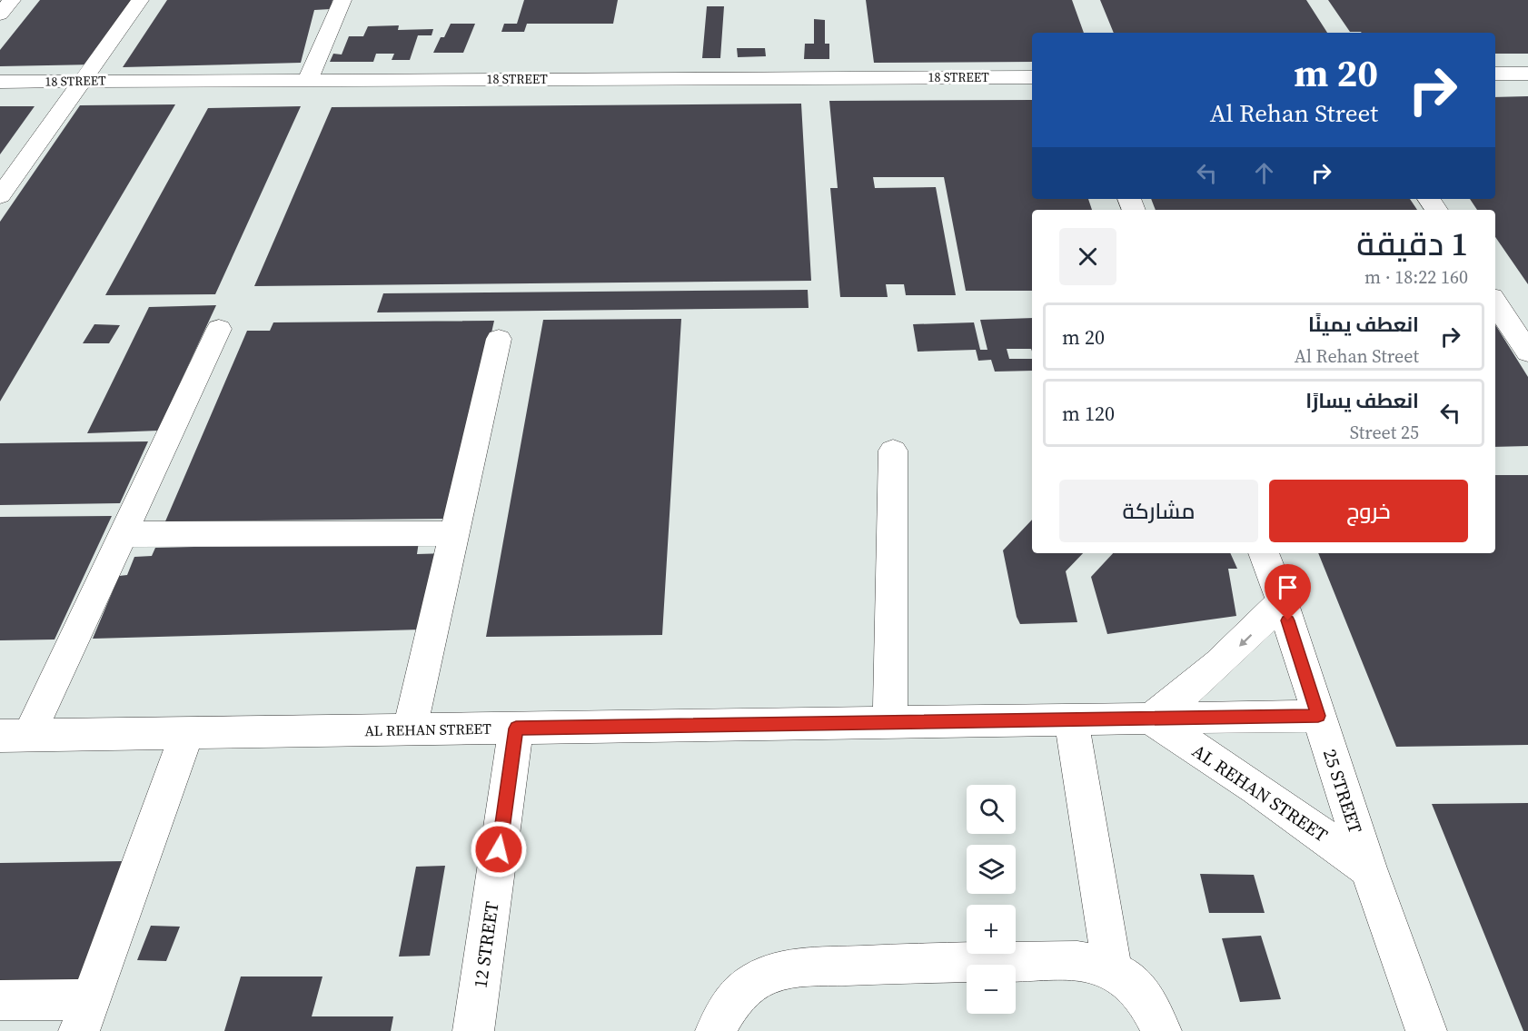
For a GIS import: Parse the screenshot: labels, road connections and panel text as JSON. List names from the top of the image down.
{
  "streets": {
    "street": [
      "18 STREET",
      "AL REHAN STREET",
      "25 STREET",
      "12 STREET"
    ]
  },
  "crossings": [
    ["AL REHAN STREET", "25 STREET"],
    ["AL REHAN STREET", "12 STREET"]
  ],
  "page": {
    "turn": ["20 m", "Al Rehan Street"],
    "heading": ["1 دقيقة", "160 m · 18:22"],
    "list": [
      {
        "name": "انعطف يمينًا",
        "note": "Al Rehan Street",
        "value": "20 m"
      },
      {
        "name": "انعطف يسارًا",
        "note": "25 Street",
        "value": "120 m"
      }
    ],
    "buttons": ["خروج", "مشاركة"],
    "map_buttons": ["+", "−"]
  }
}
